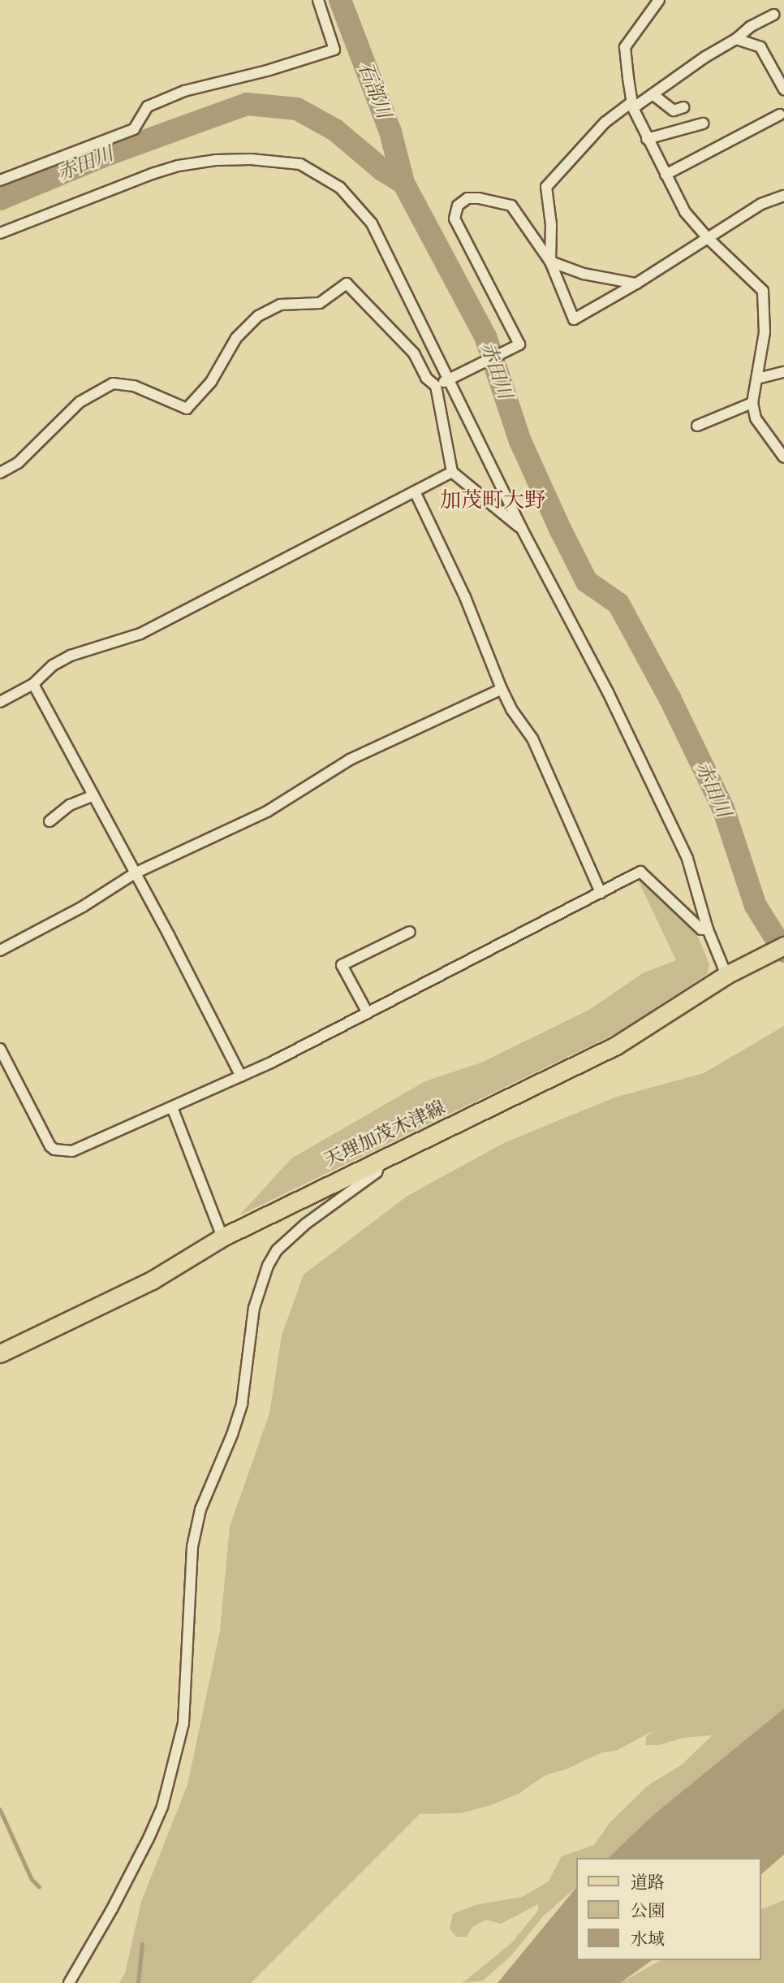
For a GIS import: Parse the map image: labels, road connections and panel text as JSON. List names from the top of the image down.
{
  "streets": {
    "main road": ["天理加茂木津線"]
  },
  "districts": ["加茂町大野"],
  "water": ["石部川", "赤田川"],
  "legend": ["道路", "公園", "水域"]
}
